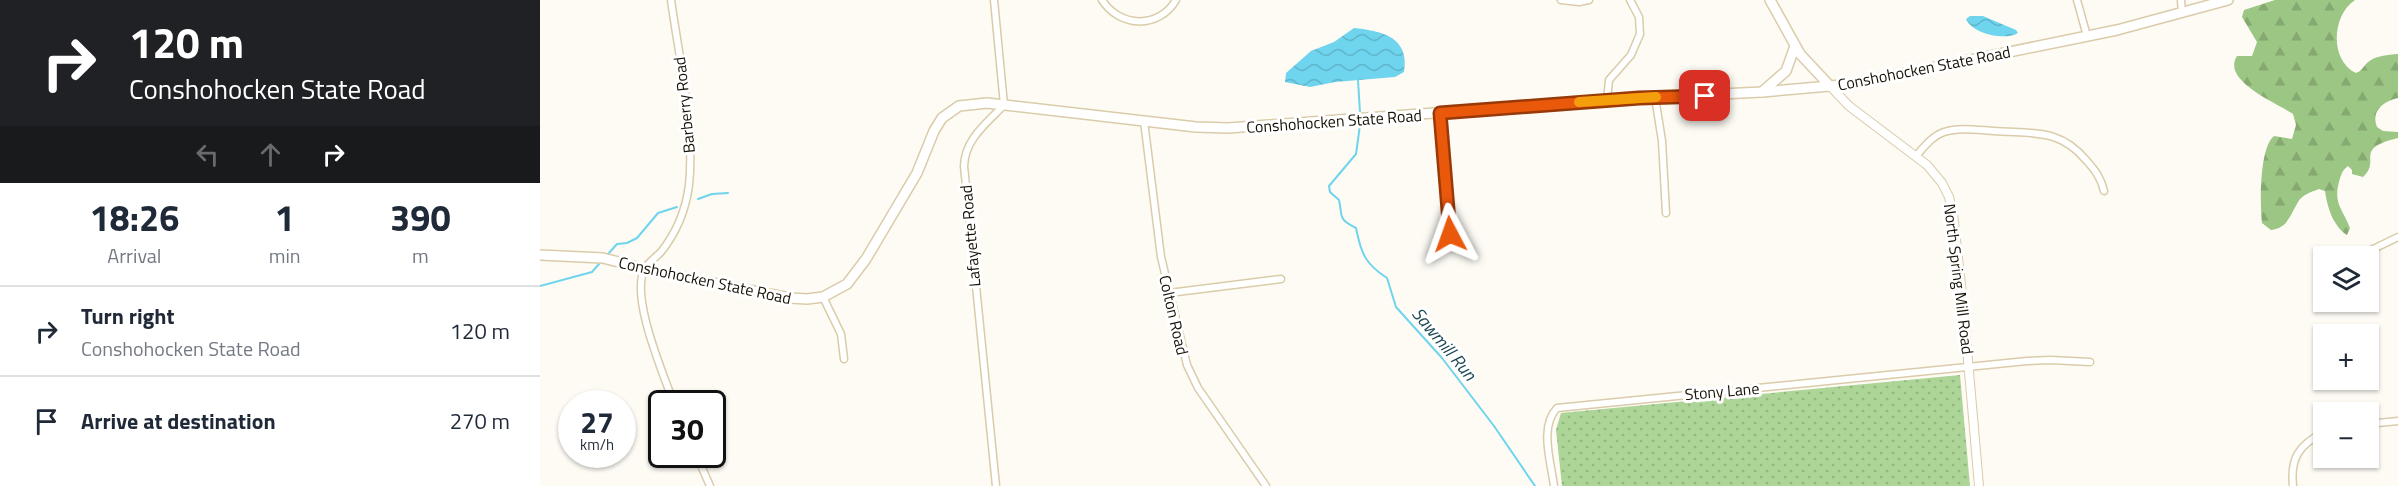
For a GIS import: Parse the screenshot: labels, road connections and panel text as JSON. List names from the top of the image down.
{
  "streets": {
    "main road": ["Conshohocken State Road", "North Spring Mill Road"],
    "street": [
      "Barberry Road",
      "Lafayette Road",
      "Colton Road",
      "Stony Lane"
    ]
  },
  "crossings": [
    ["Conshohocken State Road", "Barberry Road"],
    ["Conshohocken State Road", "Lafayette Road"],
    ["Conshohocken State Road", "North Spring Mill Road"],
    ["Conshohocken State Road", "Colton Road"],
    ["North Spring Mill Road", "Stony Lane"]
  ],
  "water": ["Sawmill Run"],
  "page": {
    "turn": ["120 m", "Conshohocken State Road"],
    "eta": [
      "18:26",
      "Arrival",
      "1",
      "min",
      "390",
      "m"
    ],
    "map_buttons": ["+", "−"],
    "list": [
      {
        "name": "Turn right",
        "note": "Conshohocken State Road",
        "value": "120 m"
      },
      {
        "name": "Arrive at destination",
        "value": "270 m"
      }
    ],
    "speed": "27 km/h",
    "limit": "30"
  }
}
